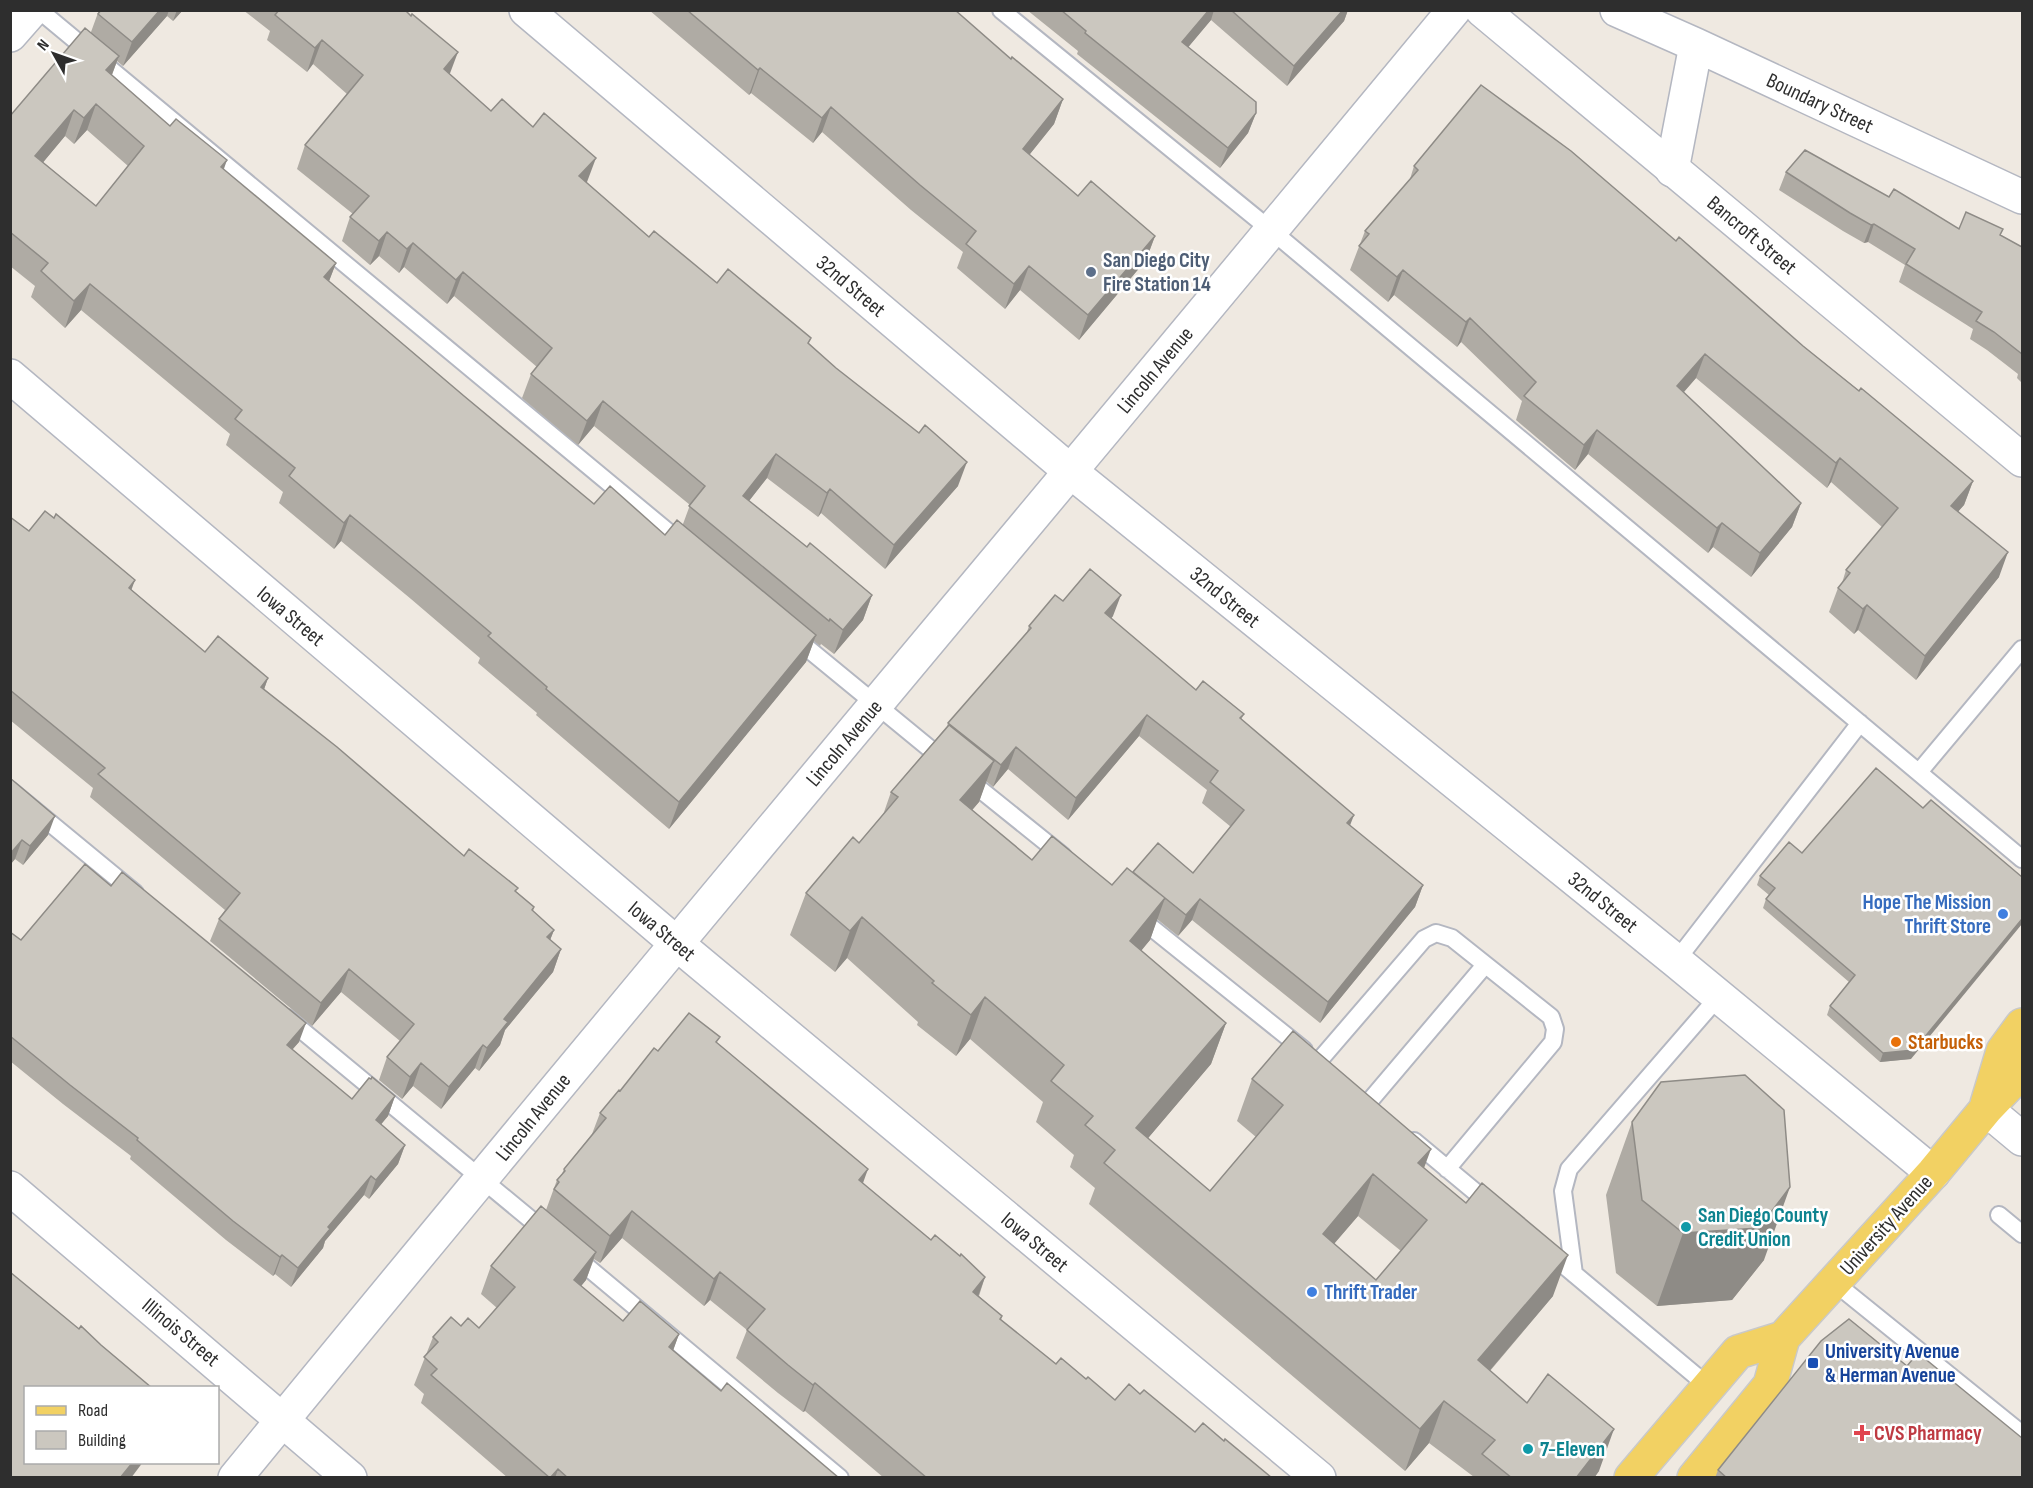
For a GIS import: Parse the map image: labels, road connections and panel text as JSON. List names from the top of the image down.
{
  "streets": {
    "main road": ["University Avenue"],
    "street": [
      "Boundary Street",
      "Bancroft Street",
      "32nd Street",
      "Lincoln Avenue",
      "Iowa Street",
      "Illinois Street"
    ]
  },
  "crossings": [
    ["32nd Street", "Lincoln Avenue"],
    ["32nd Street", "University Avenue"],
    ["Lincoln Avenue", "Iowa Street"],
    ["Lincoln Avenue", "Illinois Street"]
  ],
  "places": {
    "other": [
      "San Diego City Fire Station 14",
      "Hope The Mission Thrift Store",
      "Starbucks",
      "San Diego County Credit Union",
      "Thrift Trader",
      "7-Eleven"
    ],
    "transit": ["University Avenue & Herman Avenue"],
    "health": ["CVS Pharmacy"]
  },
  "legend": ["Road", "Building"],
  "north": "top left"
}
